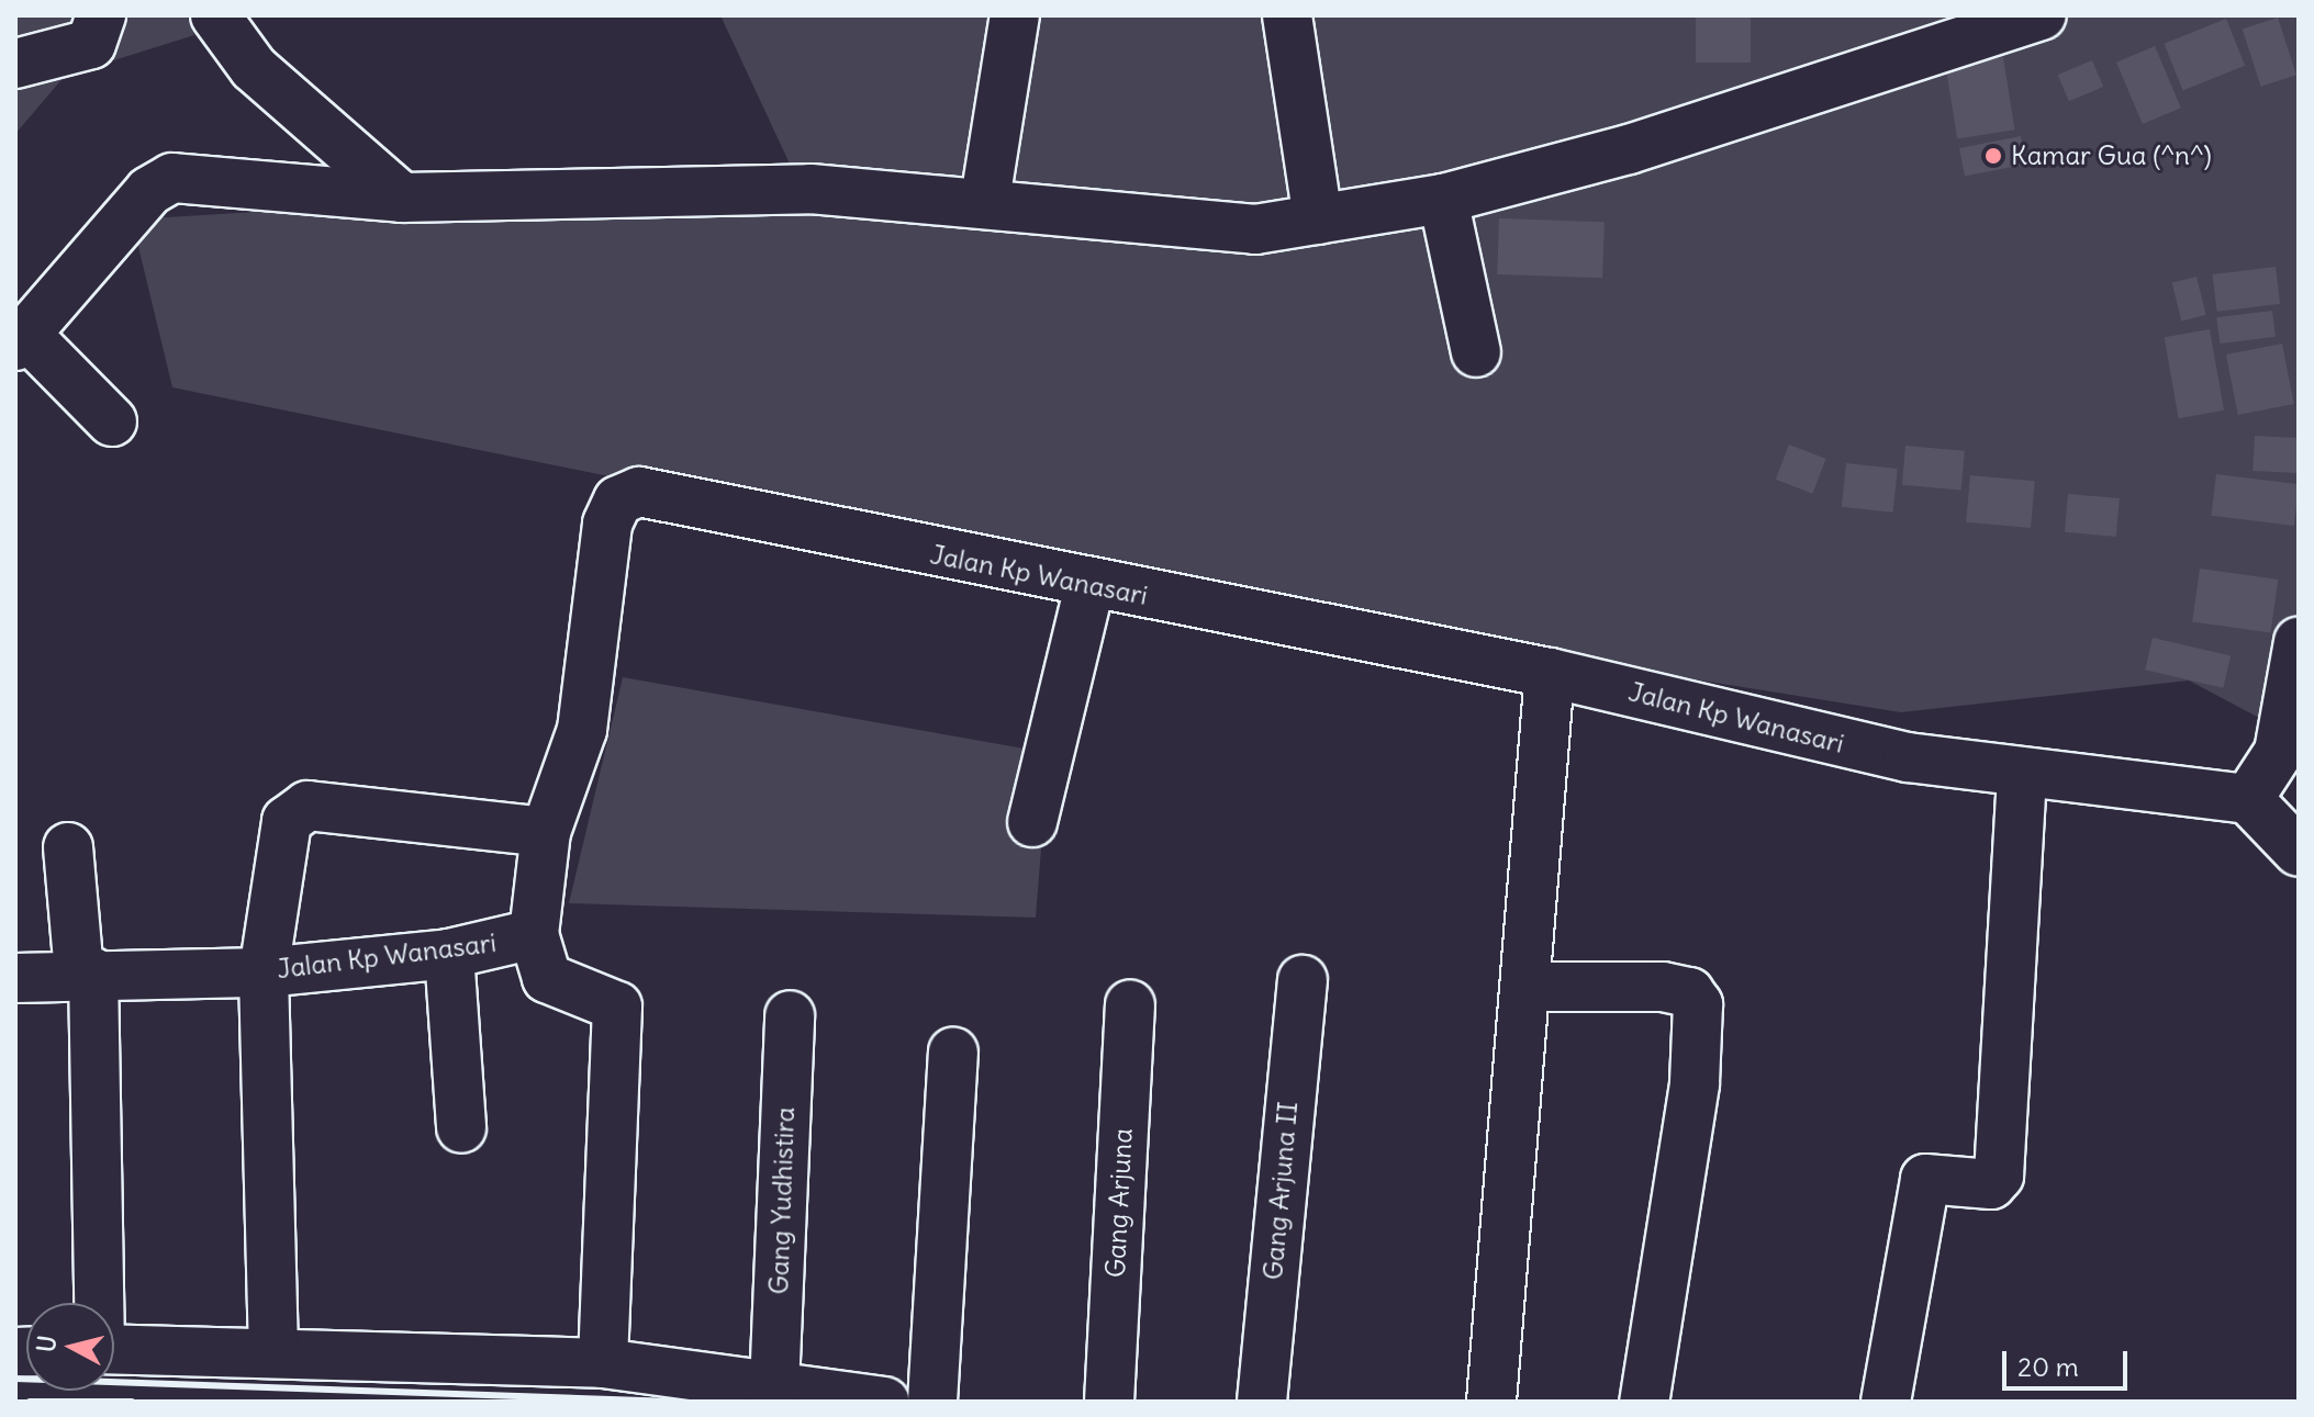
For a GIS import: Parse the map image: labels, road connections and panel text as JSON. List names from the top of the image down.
{
  "streets": {
    "street": [
      "Jalan Kp Wanasari",
      "Gang Arjuna II",
      "Gang Yudhistira",
      "Gang Arjuna"
    ]
  },
  "places": ["Kamar Gua (^n^)"],
  "scale_bar": "20 m",
  "north": "left"
}
